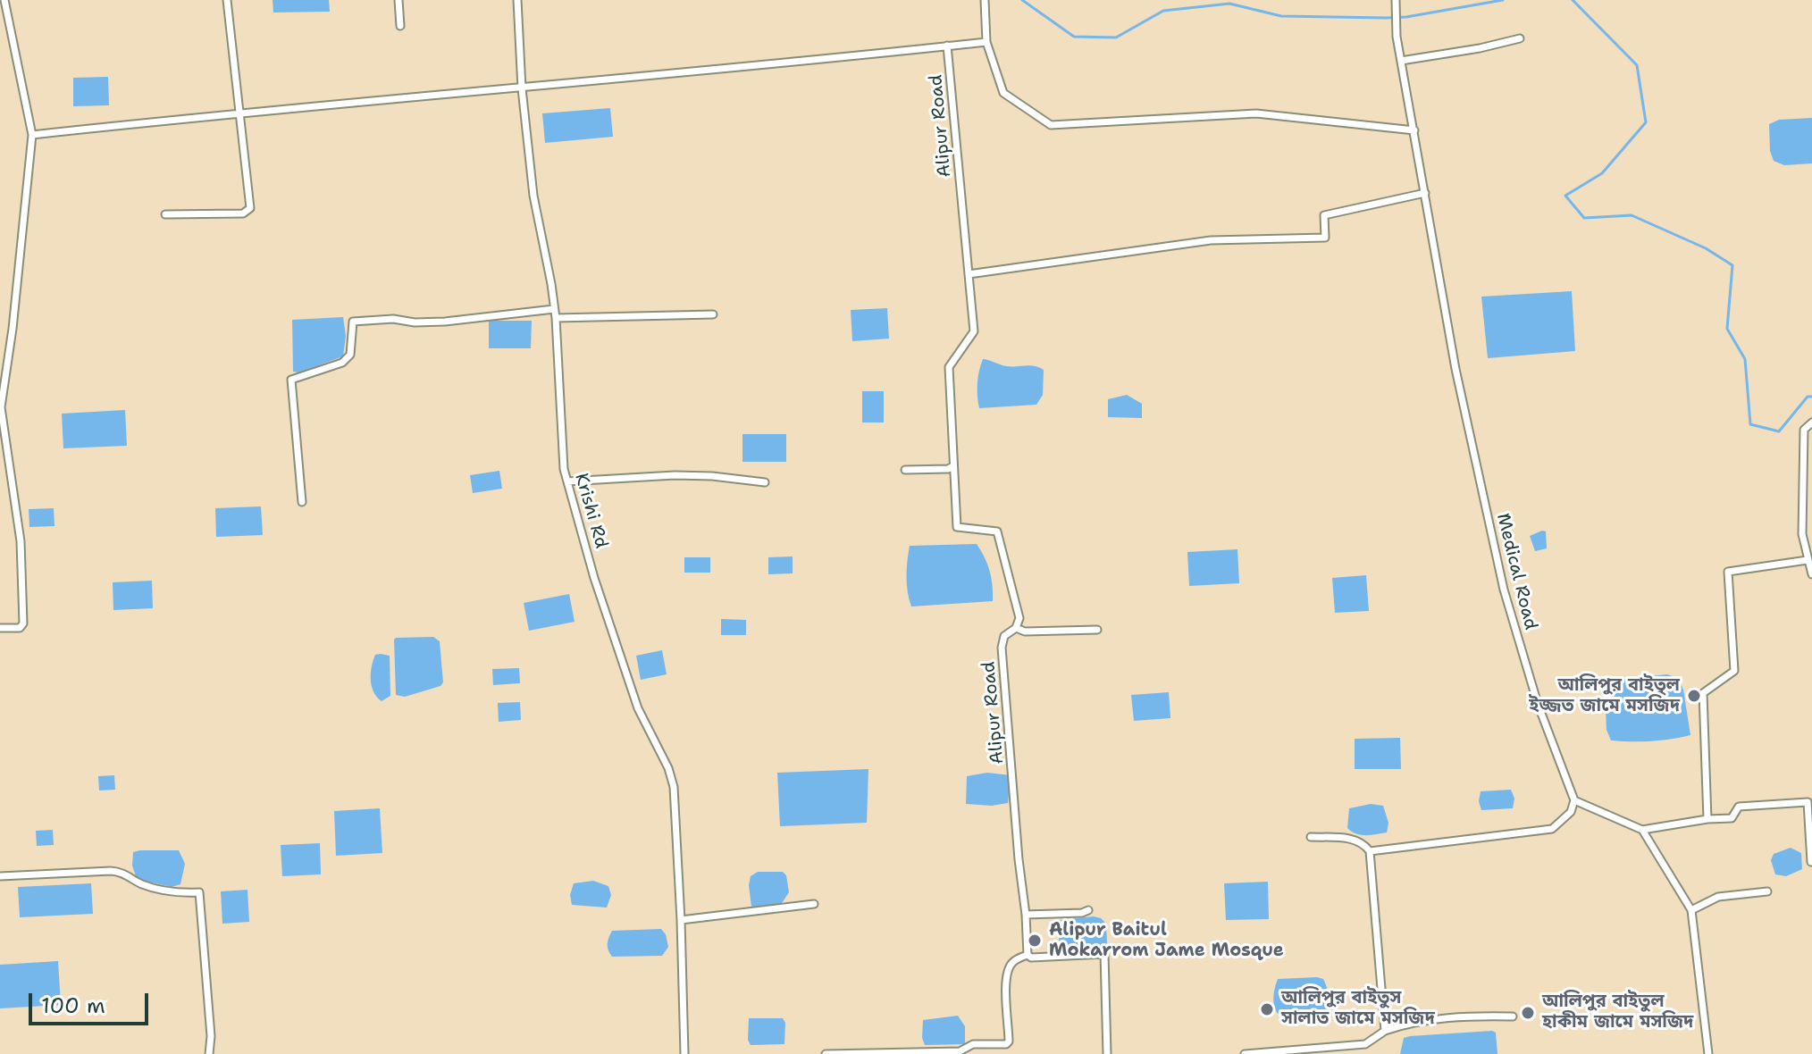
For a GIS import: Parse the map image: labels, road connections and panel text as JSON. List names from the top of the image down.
{
  "streets": {
    "street": ["Alipur Road", "Krishi Rd", "Medical Road"]
  },
  "places": [
    "আলিপুর বাইতুল ইজ্জত জামে মসজিদ",
    "Alipur Baitul Mokarrom Jame Mosque",
    "আলিপুর বাইতুস সালাত জামে মসজিদ",
    "আলিপুর বাইতুল হাকীম জামে মসজিদ"
  ],
  "scale_bar": "100 m"
}
